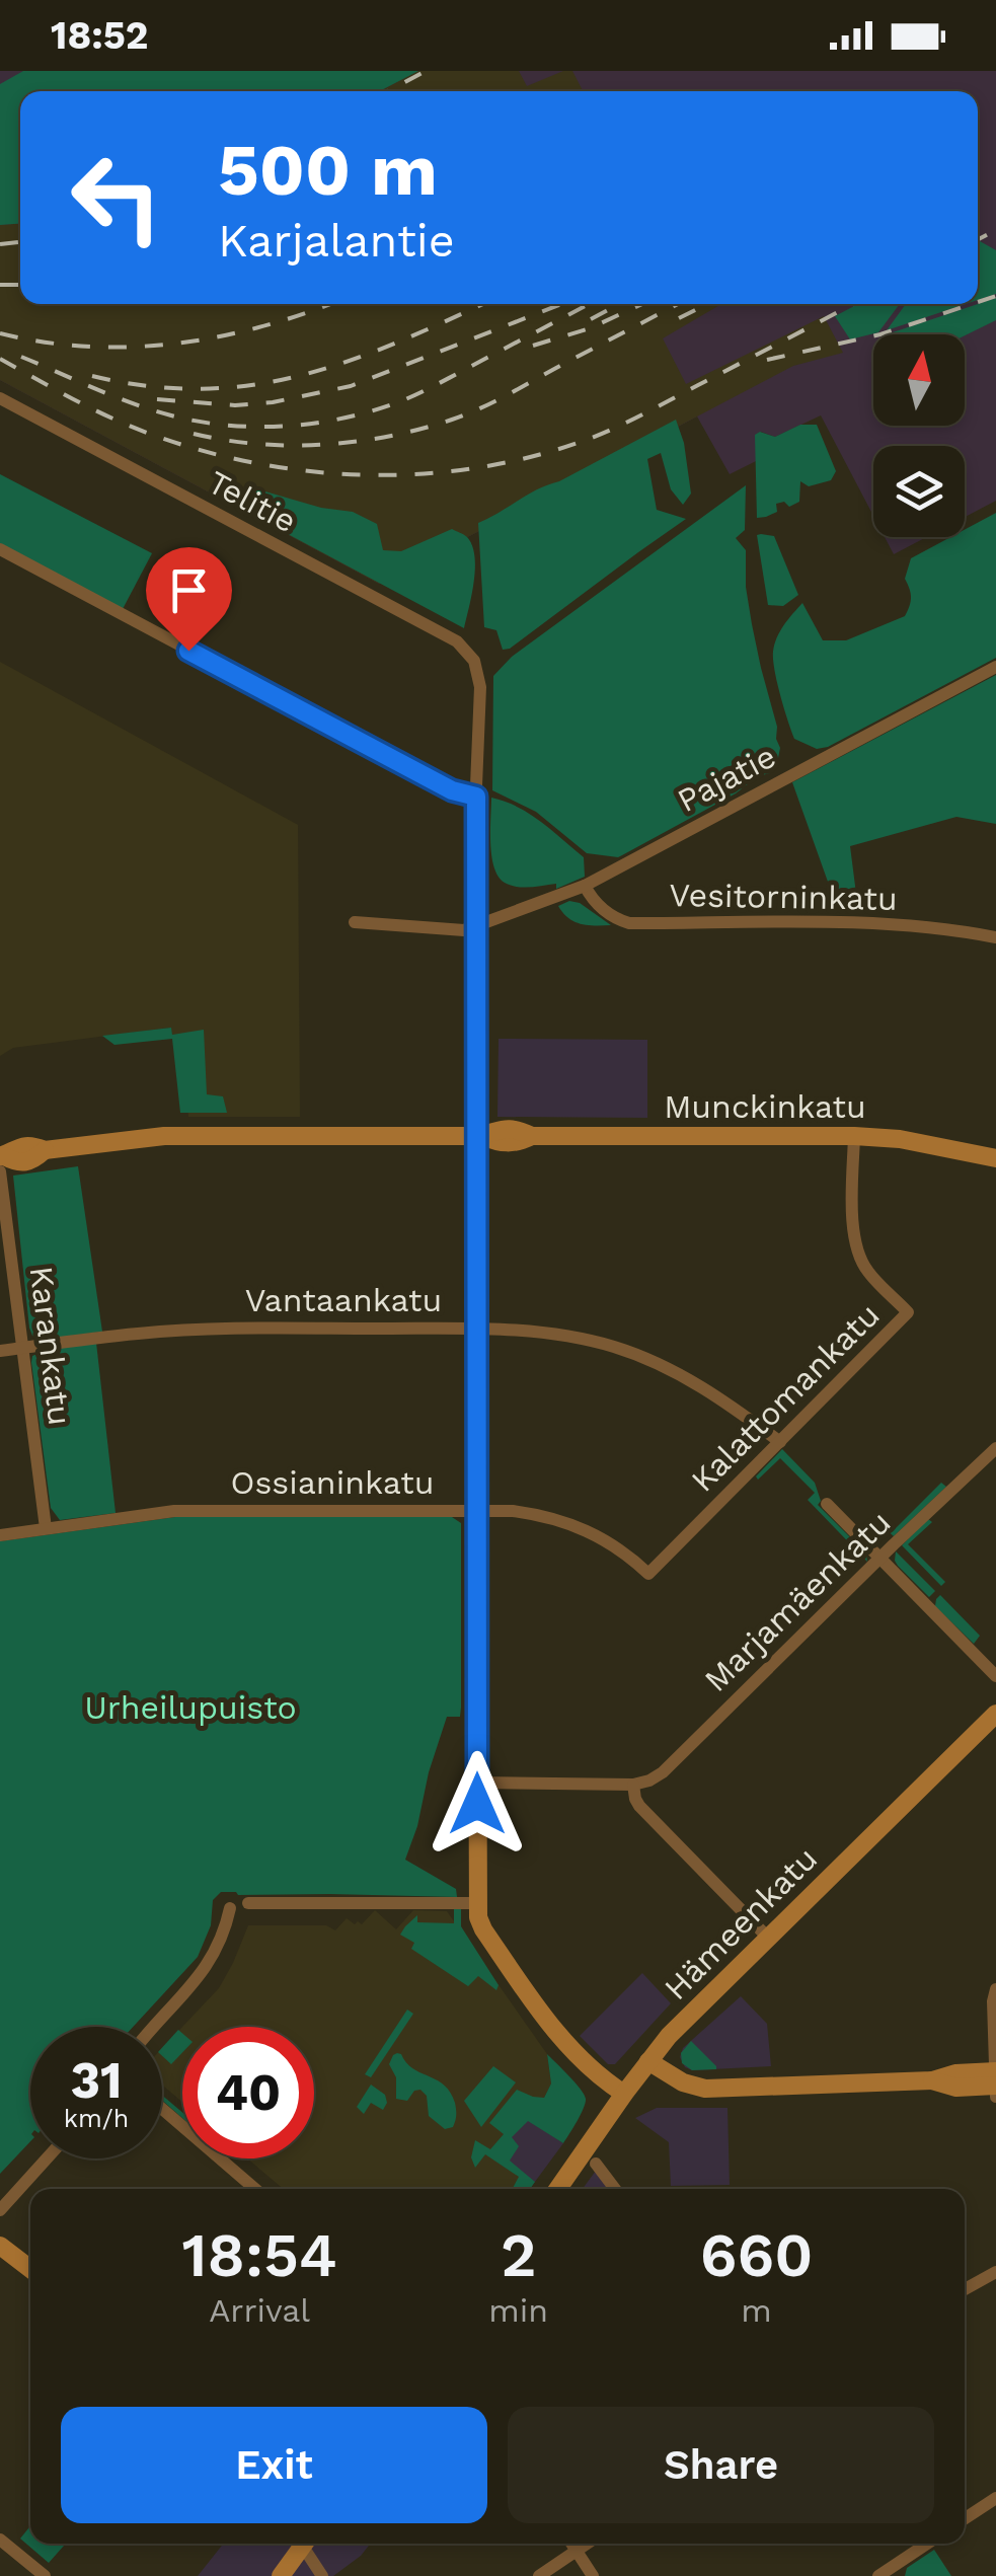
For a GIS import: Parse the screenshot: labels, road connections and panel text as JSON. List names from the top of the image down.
{
  "streets": {
    "main road": ["Munckinkatu", "Hämeenkatu"],
    "street": [
      "Telitie",
      "Pajatie",
      "Vesitorninkatu",
      "Vantaankatu",
      "Karankatu",
      "Kalattomankatu",
      "Ossianinkatu",
      "Marjamäenkatu"
    ]
  },
  "crossings": [
    ["Pajatie", "Vesitorninkatu"],
    ["Munckinkatu", "Karankatu"],
    ["Munckinkatu", "Kalattomankatu"],
    ["Vantaankatu", "Karankatu"],
    ["Vantaankatu", "Kalattomankatu"],
    ["Karankatu", "Ossianinkatu"],
    ["Kalattomankatu", "Ossianinkatu"]
  ],
  "parks": ["Urheilupuisto"],
  "north": "top",
  "page": {
    "status": "18:52",
    "turn": ["500 m", "Karjalantie"],
    "speed": "31 km/h",
    "limit": "40",
    "eta": [
      "18:54",
      "Arrival",
      "2",
      "min",
      "660",
      "m"
    ],
    "buttons": ["Exit", "Share"]
  }
}
